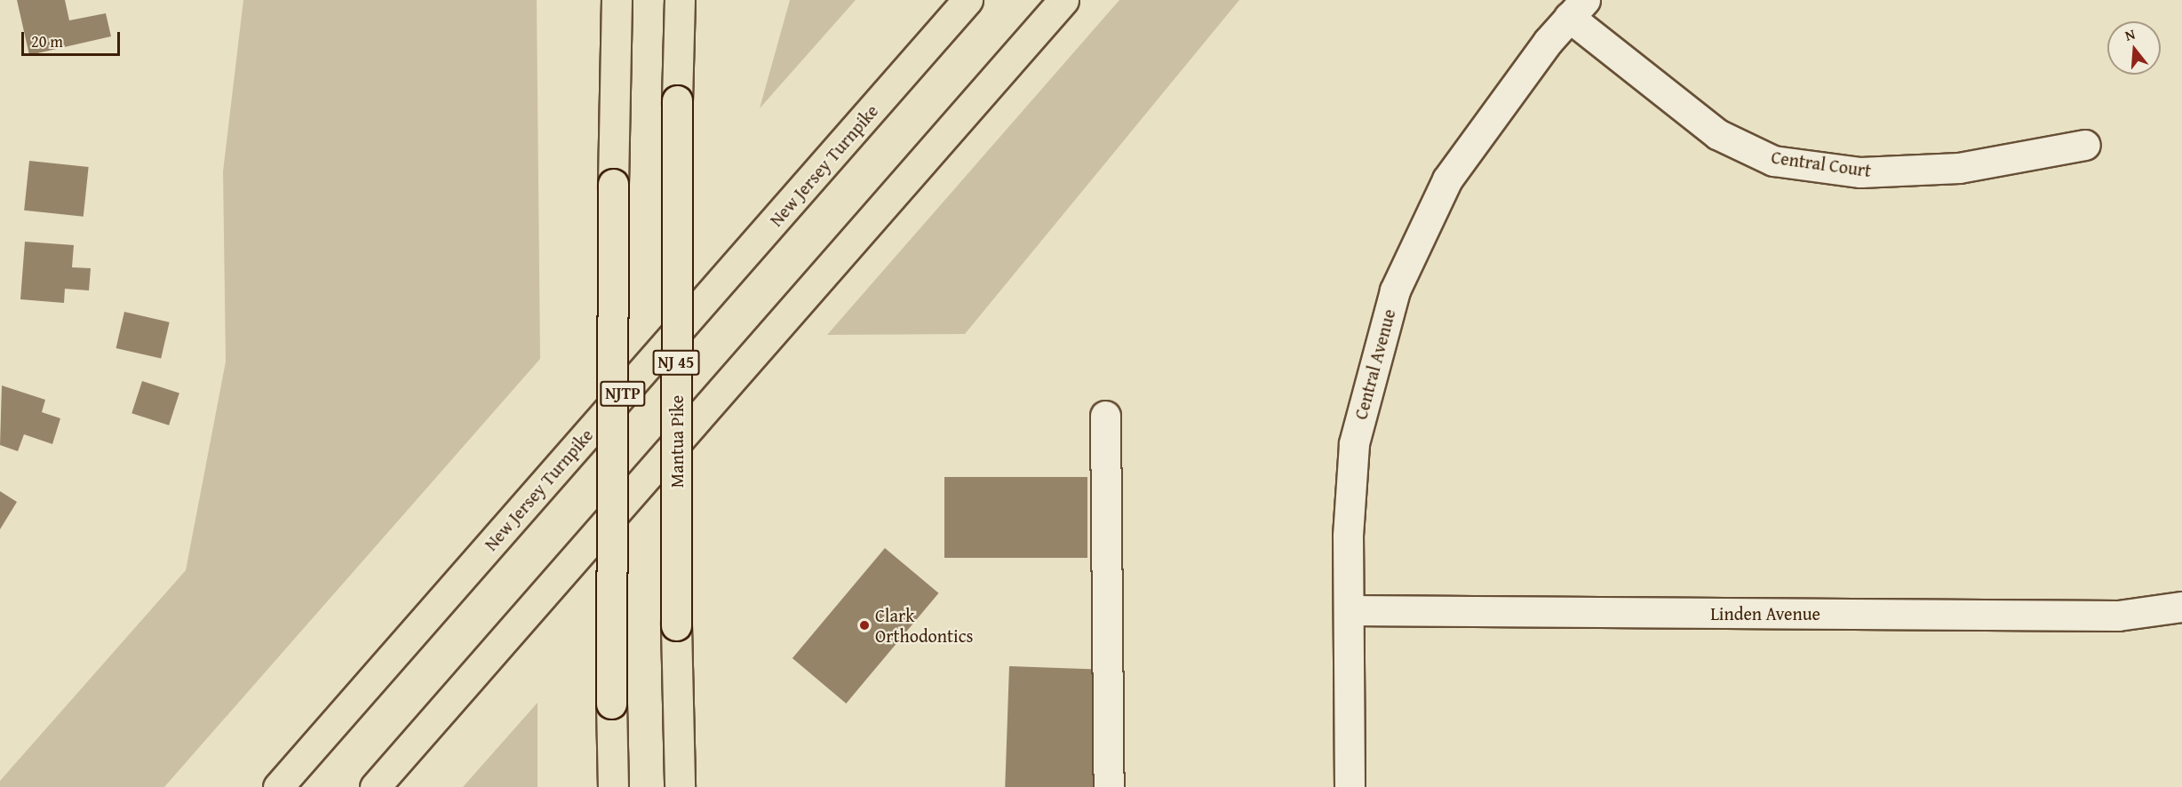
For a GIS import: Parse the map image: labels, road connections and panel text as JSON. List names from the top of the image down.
{
  "streets": {
    "main road": [
      "New Jersey Turnpike",
      "NJ 45",
      "NJTP",
      "Mantua Pike"
    ],
    "street": ["Central Court", "Central Avenue", "Linden Avenue"]
  },
  "crossings": [
    ["Central Court", "Central Avenue"],
    ["Central Avenue", "Linden Avenue"]
  ],
  "places": ["Clark Orthodontics"],
  "scale_bar": "20 m",
  "north": "top"
}
